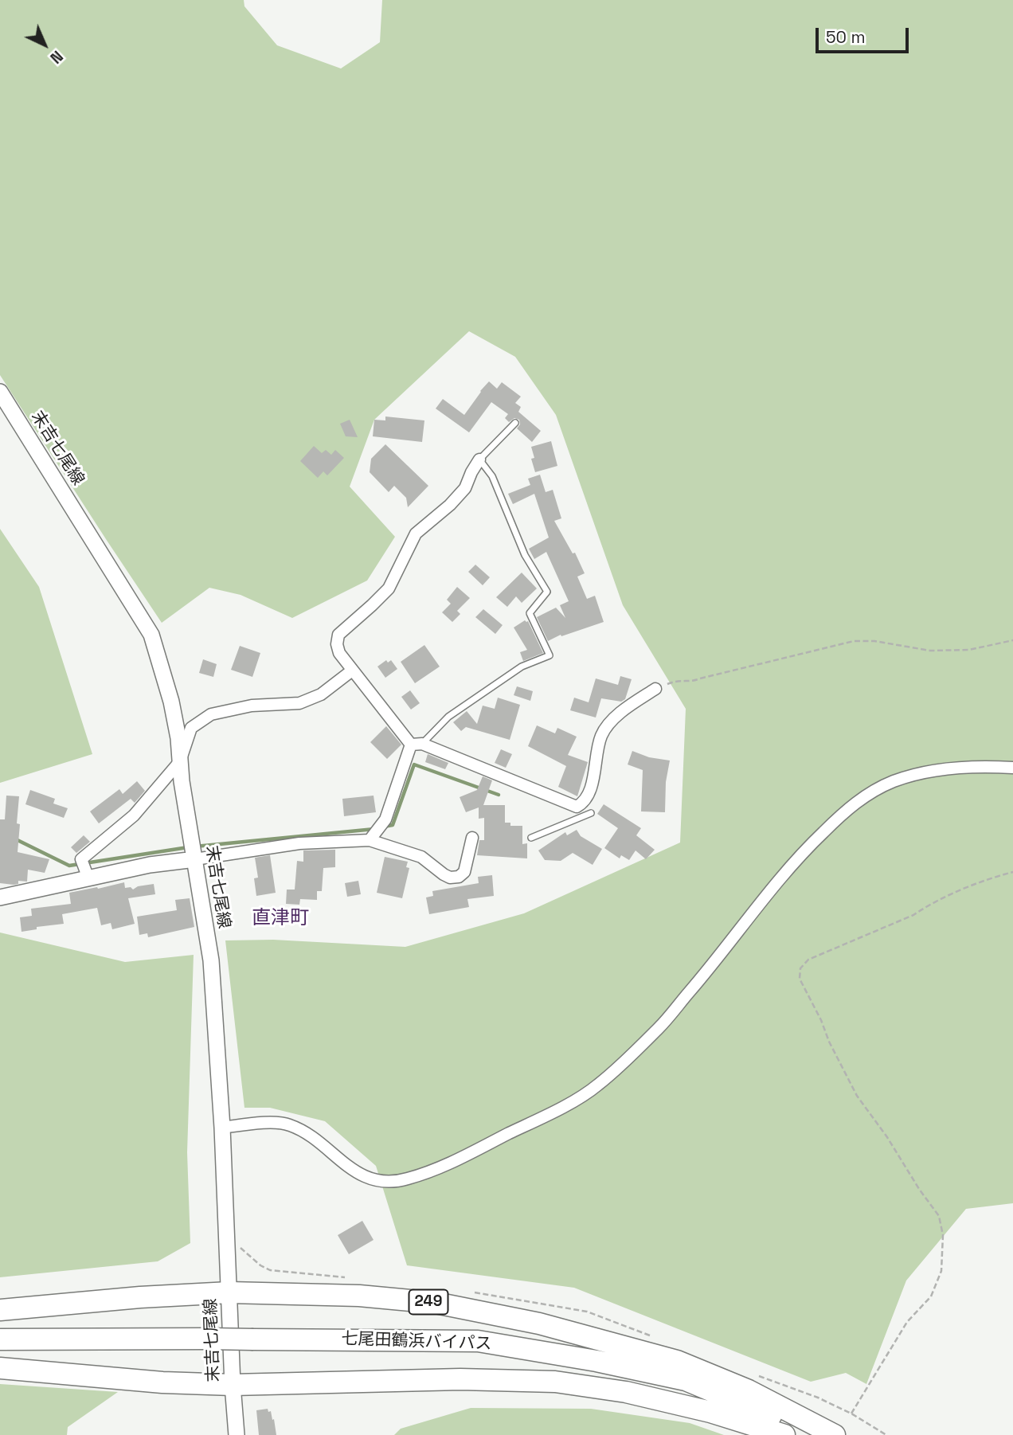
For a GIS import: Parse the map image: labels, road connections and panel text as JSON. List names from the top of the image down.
{
  "streets": {
    "highway": ["249", "七尾田鶴浜バイパス"],
    "main road": ["末吉七尾線"]
  },
  "crossings": [
    ["末吉七尾線", "249"]
  ],
  "districts": ["直津町"],
  "scale_bar": "50 m",
  "north": "bottom right"
}
